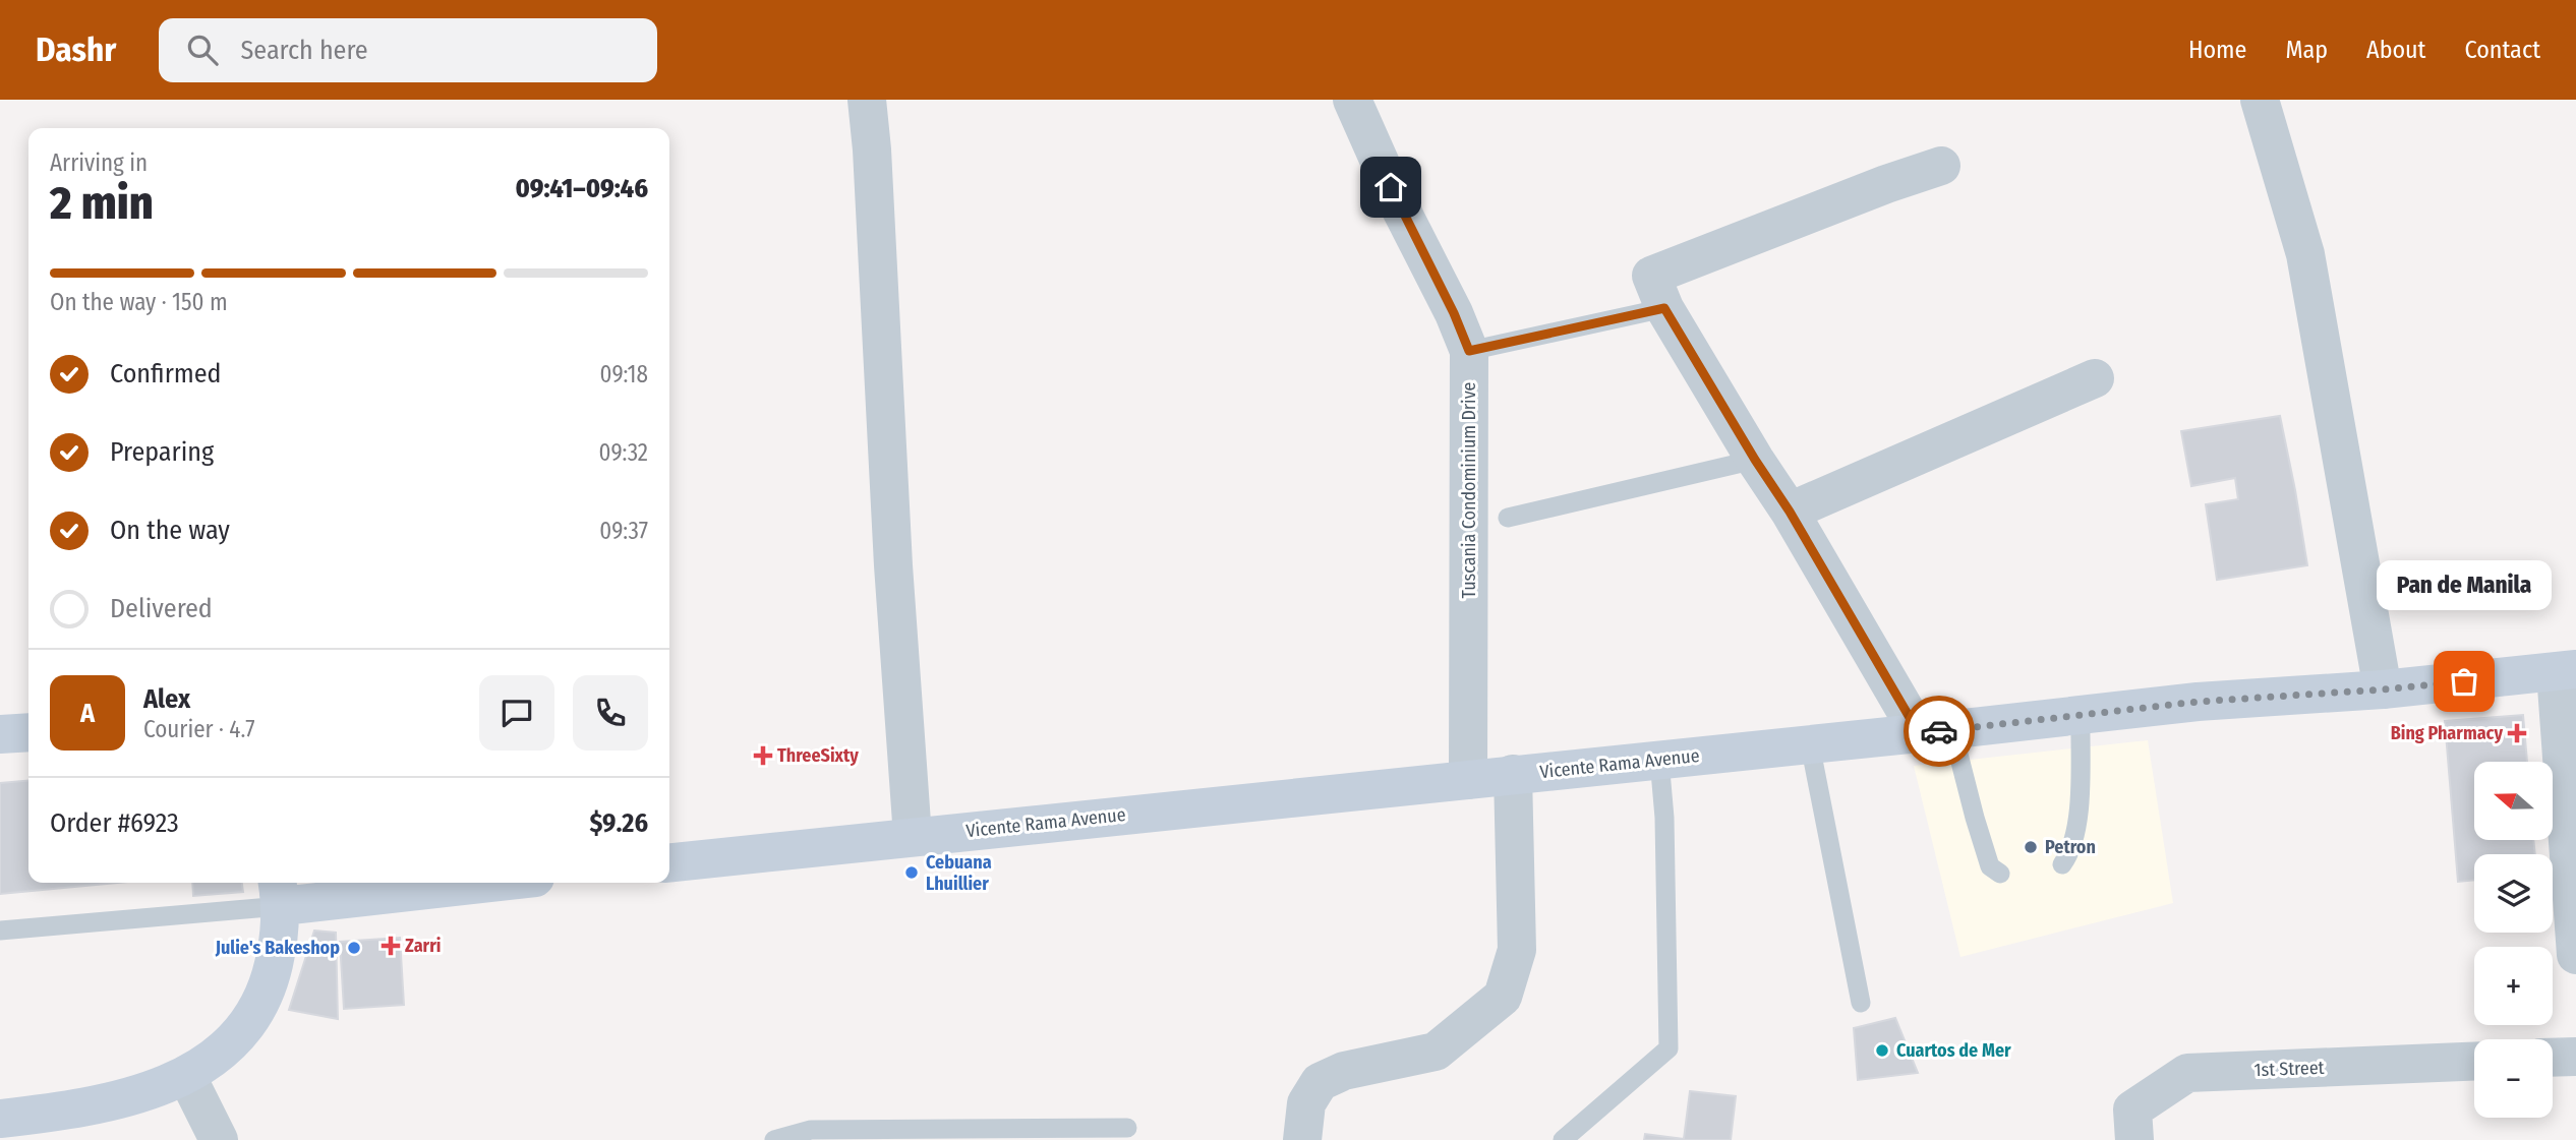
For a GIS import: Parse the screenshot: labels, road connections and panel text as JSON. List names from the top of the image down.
{
  "streets": {
    "main road": ["Vicente Rama Avenue"],
    "street": ["Tuscania Condominium Drive", "1st Street"]
  },
  "crossings": [
    ["Tuscania Condominium Drive", "Vicente Rama Avenue"]
  ],
  "places": {
    "other": [
      "Pan de Manila",
      "Petron",
      "Cebuana Lhuillier",
      "Julie's Bakeshop",
      "Cuartos de Mer"
    ],
    "health": ["Bing Pharmacy", "ThreeSixty", "Zarri"]
  },
  "north": "left",
  "page": {
    "header": "Dashr",
    "search": "Search here",
    "nav": [
      "Home",
      "Map",
      "About",
      "Contact"
    ],
    "heading": ["2 min", "Arriving in", "09:41–09:46"],
    "panel": [
      "Alex",
      "Courier · 4.7",
      "Order #6923",
      "$9.26"
    ],
    "bar": "On the way · 150 m",
    "list": [
      ["Confirmed", "09:18"],
      ["Preparing", "09:32"],
      ["On the way", "09:37"],
      "Delivered"
    ],
    "bubble": "Pan de Manila",
    "round": "A",
    "map_buttons": ["+", "−"]
  }
}
